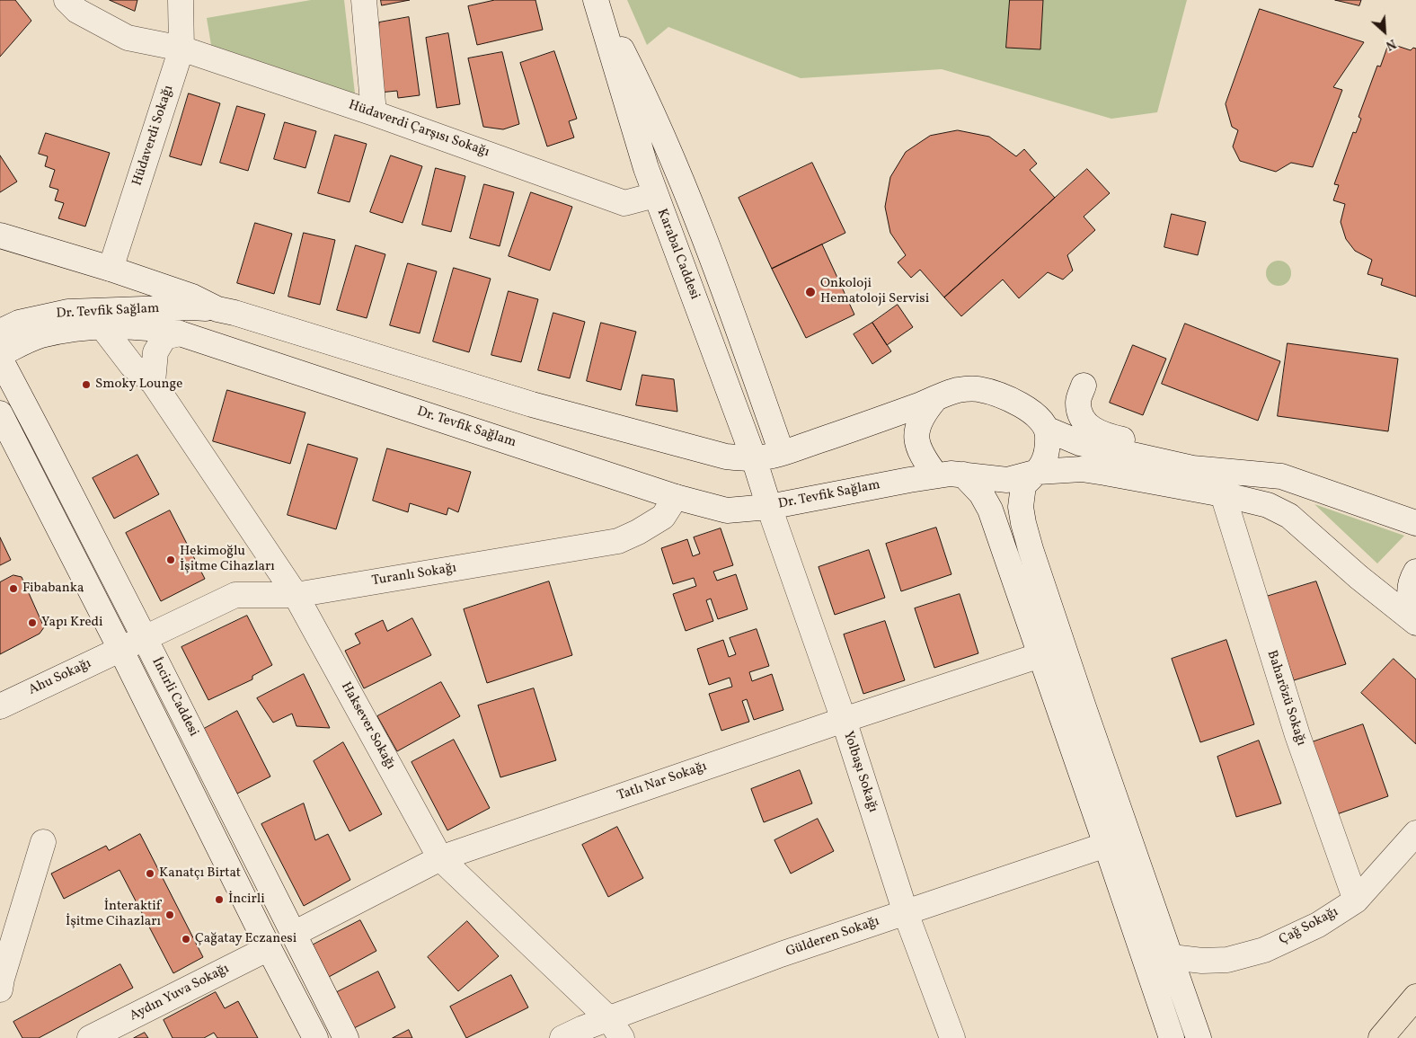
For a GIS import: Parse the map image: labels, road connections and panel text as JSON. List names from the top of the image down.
{
  "streets": {
    "street": [
      "Hüdaverdi Çarşısı Sokağı",
      "Hüdaverdi Sokağı",
      "Karabal Caddesi",
      "Dr. Tevfik Sağlam",
      "Turanlı Sokağı",
      "Ahu Sokağı",
      "İncirli Caddesi",
      "Baharözü Sokağı",
      "Haksever Sokağı",
      "Yolbaşı Sokağı",
      "Tatlı Nar Sokağı",
      "Çağ Sokağı",
      "Gülderen Sokağı",
      "Aydın Yuva Sokağı"
    ]
  },
  "crossings": [
    ["Hüdaverdi Çarşısı Sokağı", "Hüdaverdi Sokağı"],
    ["Hüdaverdi Çarşısı Sokağı", "Karabal Caddesi"],
    ["Karabal Caddesi", "Dr. Tevfik Sağlam"],
    ["Karabal Caddesi", "Yolbaşı Sokağı"],
    ["Dr. Tevfik Sağlam", "Turanlı Sokağı"],
    ["Dr. Tevfik Sağlam", "Haksever Sokağı"],
    ["Dr. Tevfik Sağlam", "Yolbaşı Sokağı"],
    ["Turanlı Sokağı", "Ahu Sokağı"],
    ["Turanlı Sokağı", "İncirli Caddesi"],
    ["Turanlı Sokağı", "Haksever Sokağı"],
    ["Ahu Sokağı", "İncirli Caddesi"],
    ["İncirli Caddesi", "Tatlı Nar Sokağı"],
    ["İncirli Caddesi", "Aydın Yuva Sokağı"],
    ["Baharözü Sokağı", "Çağ Sokağı"],
    ["Haksever Sokağı", "Tatlı Nar Sokağı"],
    ["Haksever Sokağı", "Gülderen Sokağı"],
    ["Yolbaşı Sokağı", "Tatlı Nar Sokağı"],
    ["Yolbaşı Sokağı", "Gülderen Sokağı"]
  ],
  "places": [
    "Onkoloji Hematoloji Servisi",
    "Smoky Lounge",
    "Hekimoğlu İşitme Cihazları",
    "Fibabanka",
    "Yapı Kredi",
    "Kanatçı Birtat",
    "İncirli",
    "İnteraktif İşitme Cihazları",
    "Çağatay Eczanesi"
  ],
  "north": "bottom right"
}
